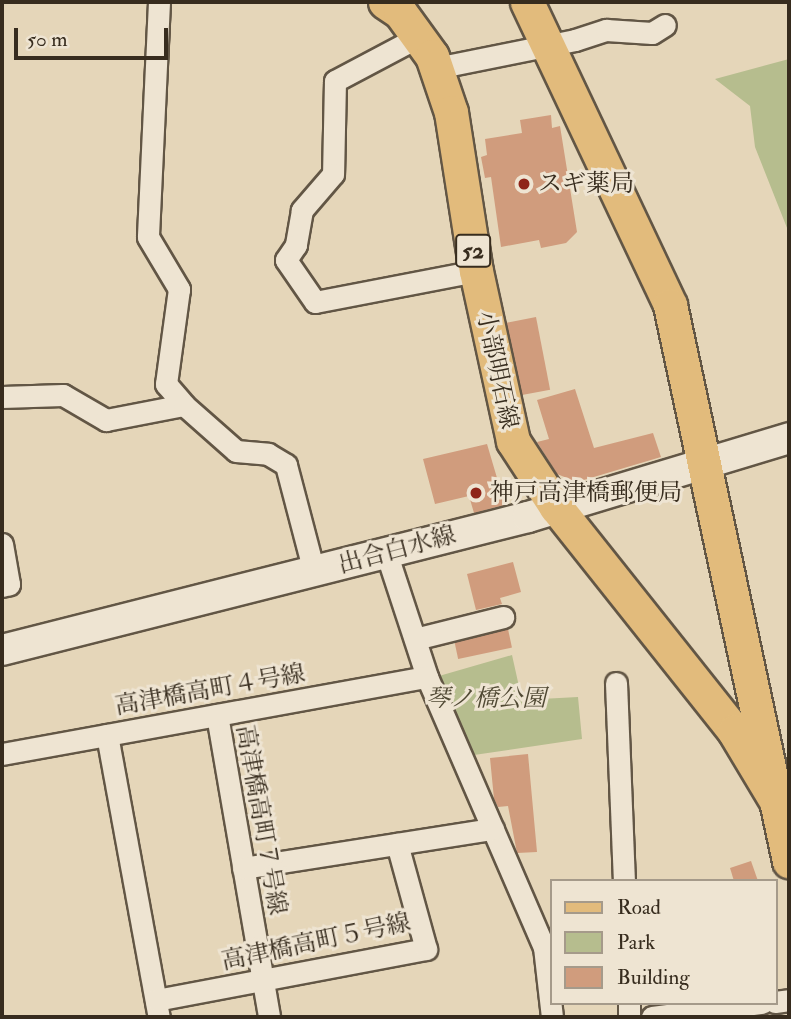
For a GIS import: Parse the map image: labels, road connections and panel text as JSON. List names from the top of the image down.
{
  "streets": {
    "main road": ["52", "小部明石線"],
    "street": [
      "出合白水線",
      "高津橋高町４号線",
      "高津橋高町７号線",
      "高津橋高町５号線"
    ]
  },
  "crossings": [
    ["小部明石線", "出合白水線"],
    ["高津橋高町４号線", "高津橋高町７号線"],
    ["高津橋高町７号線", "高津橋高町５号線"]
  ],
  "parks": ["琴ノ橋公園"],
  "places": ["スギ薬局", "神戸高津橋郵便局"],
  "legend": ["Road", "Park", "Building"],
  "scale_bar": "50 m"
}
